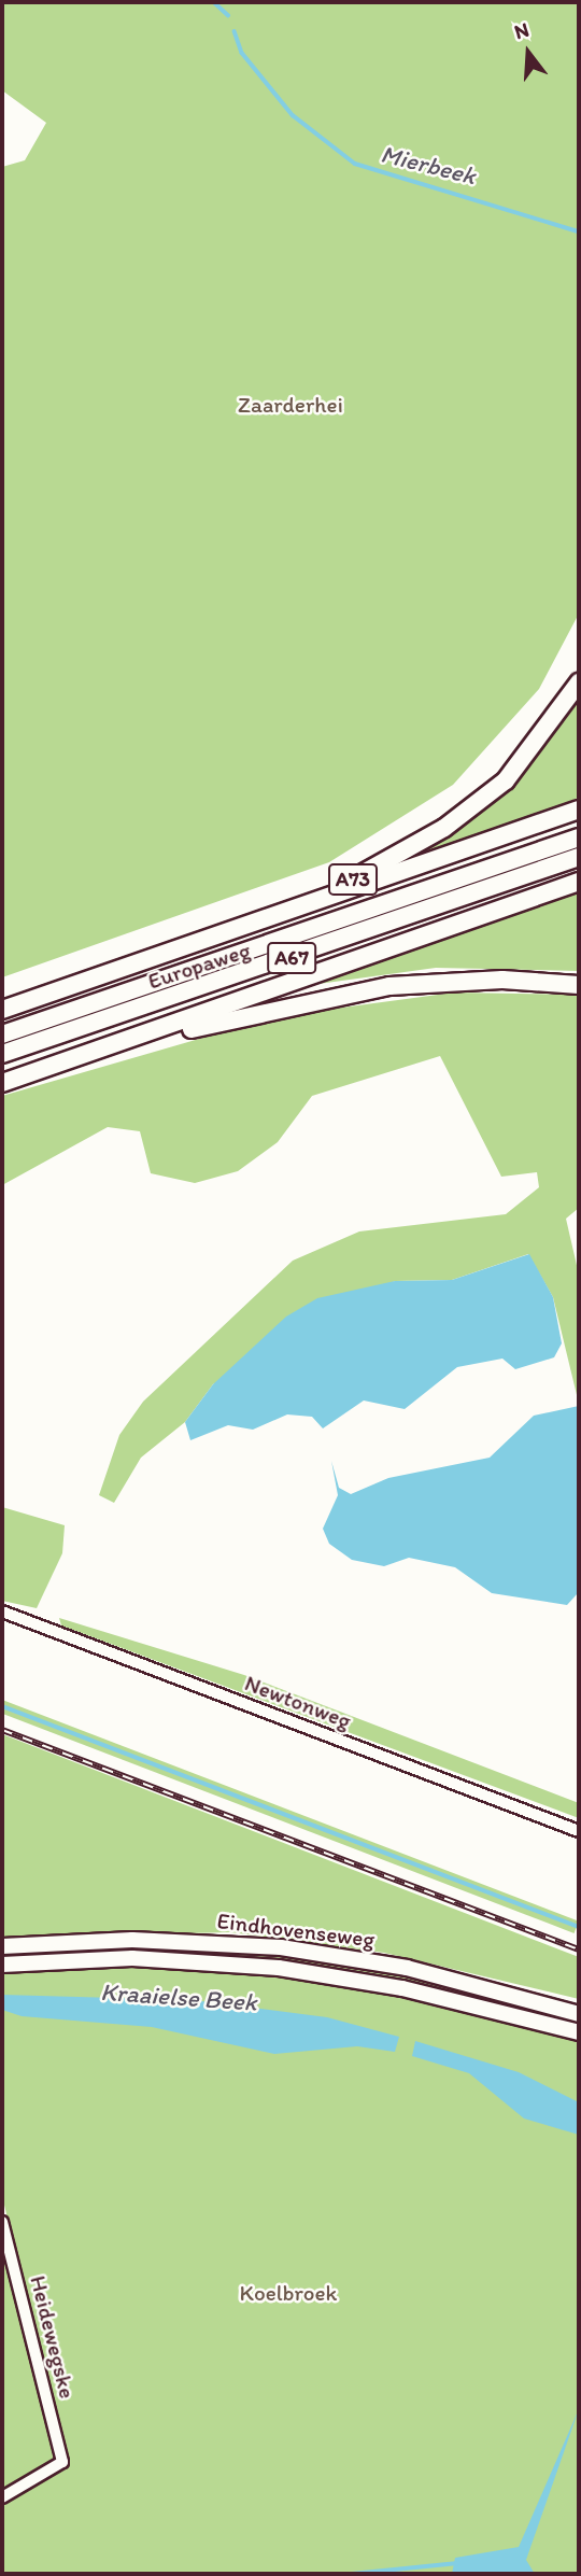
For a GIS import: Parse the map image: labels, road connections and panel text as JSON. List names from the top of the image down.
{
  "streets": {
    "highway": ["A73", "A67", "Europaweg"],
    "main road": ["Eindhovenseweg"],
    "street": ["Newtonweg", "Heidewegske"]
  },
  "crossings": [
    ["A73", "A67"]
  ],
  "water": ["Mierbeek", "Kraaielse Beek"],
  "parks": ["Zaarderhei", "Koelbroek"],
  "north": "top"
}
